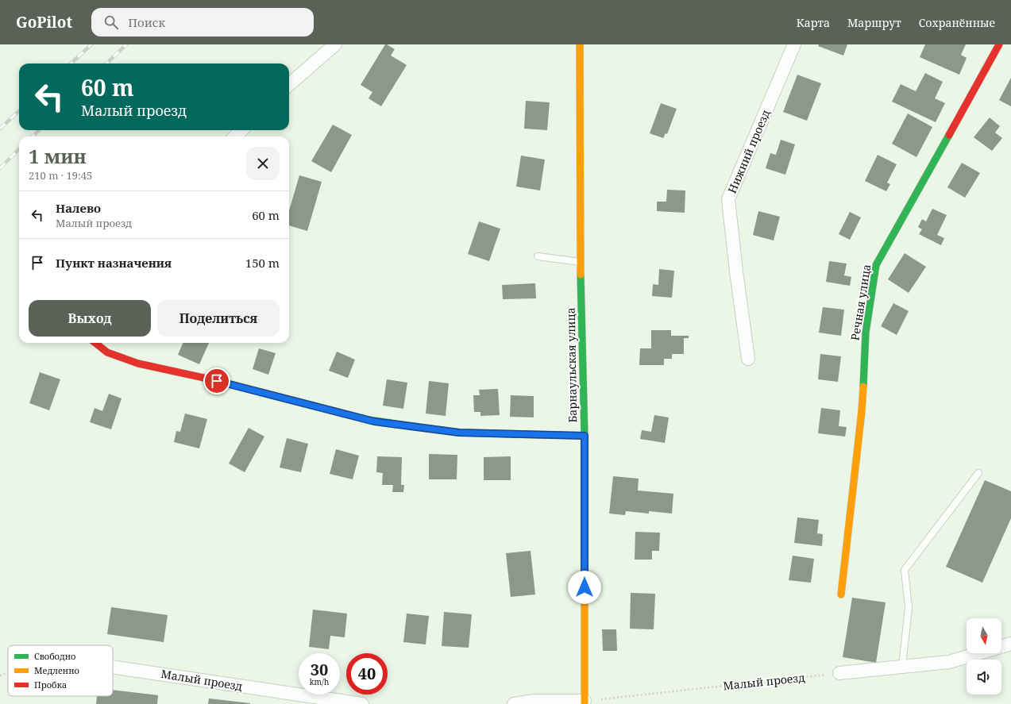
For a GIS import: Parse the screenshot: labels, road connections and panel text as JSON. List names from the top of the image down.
{
  "streets": {
    "street": [
      "Нижний проезд",
      "Речная улица",
      "Барнаульская улица",
      "Малый проезд"
    ]
  },
  "crossings": [
    ["Барнаульская улица", "Малый проезд"]
  ],
  "legend": ["Свободно", "Медленно", "Пробка"],
  "north": "bottom",
  "page": {
    "header": "GoPilot",
    "search": "Поиск",
    "nav": ["Карта", "Маршрут", "Сохранённые"],
    "turn": ["60 m", "Малый проезд"],
    "heading": ["1 мин", "210 m · 19:45"],
    "list": [
      {
        "name": "Налево",
        "note": "Малый проезд",
        "value": "60 m"
      },
      {
        "name": "Пункт назначения",
        "value": "150 m"
      }
    ],
    "buttons": ["Выход", "Поделиться"],
    "speed": "30 km/h",
    "limit": "40"
  }
}
